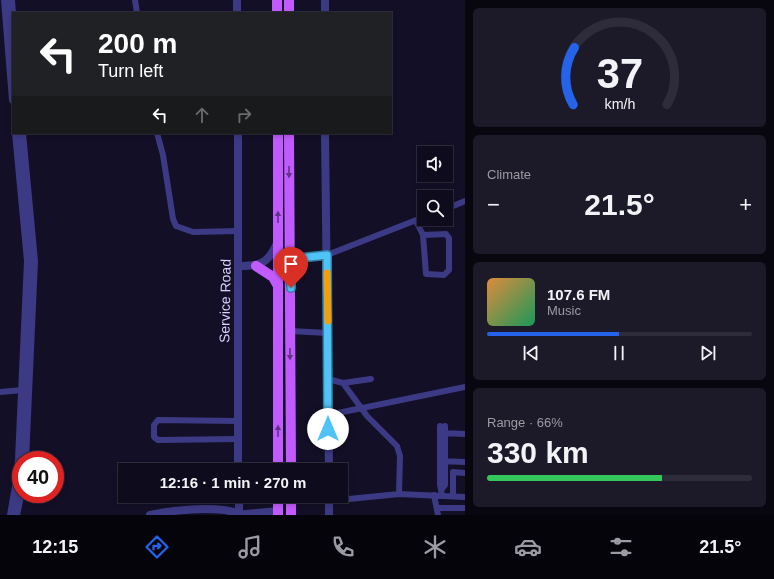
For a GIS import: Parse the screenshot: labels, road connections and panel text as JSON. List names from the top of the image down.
{
  "streets": {
    "street": ["Service Road"]
  },
  "page": {
    "turn": ["200 m", "Turn left"],
    "tile": [
      "Climate",
      ["Range · 66%", "330 km"]
    ],
    "heat": ["−", "21.5°", "+"],
    "song": ["107.6 FM", "Music"],
    "limit": "40",
    "trip": "12:16 · 1 min · 270 m",
    "tabs": ["12:15", "21.5°"],
    "gauge": ["37", "km/h"]
  }
}
